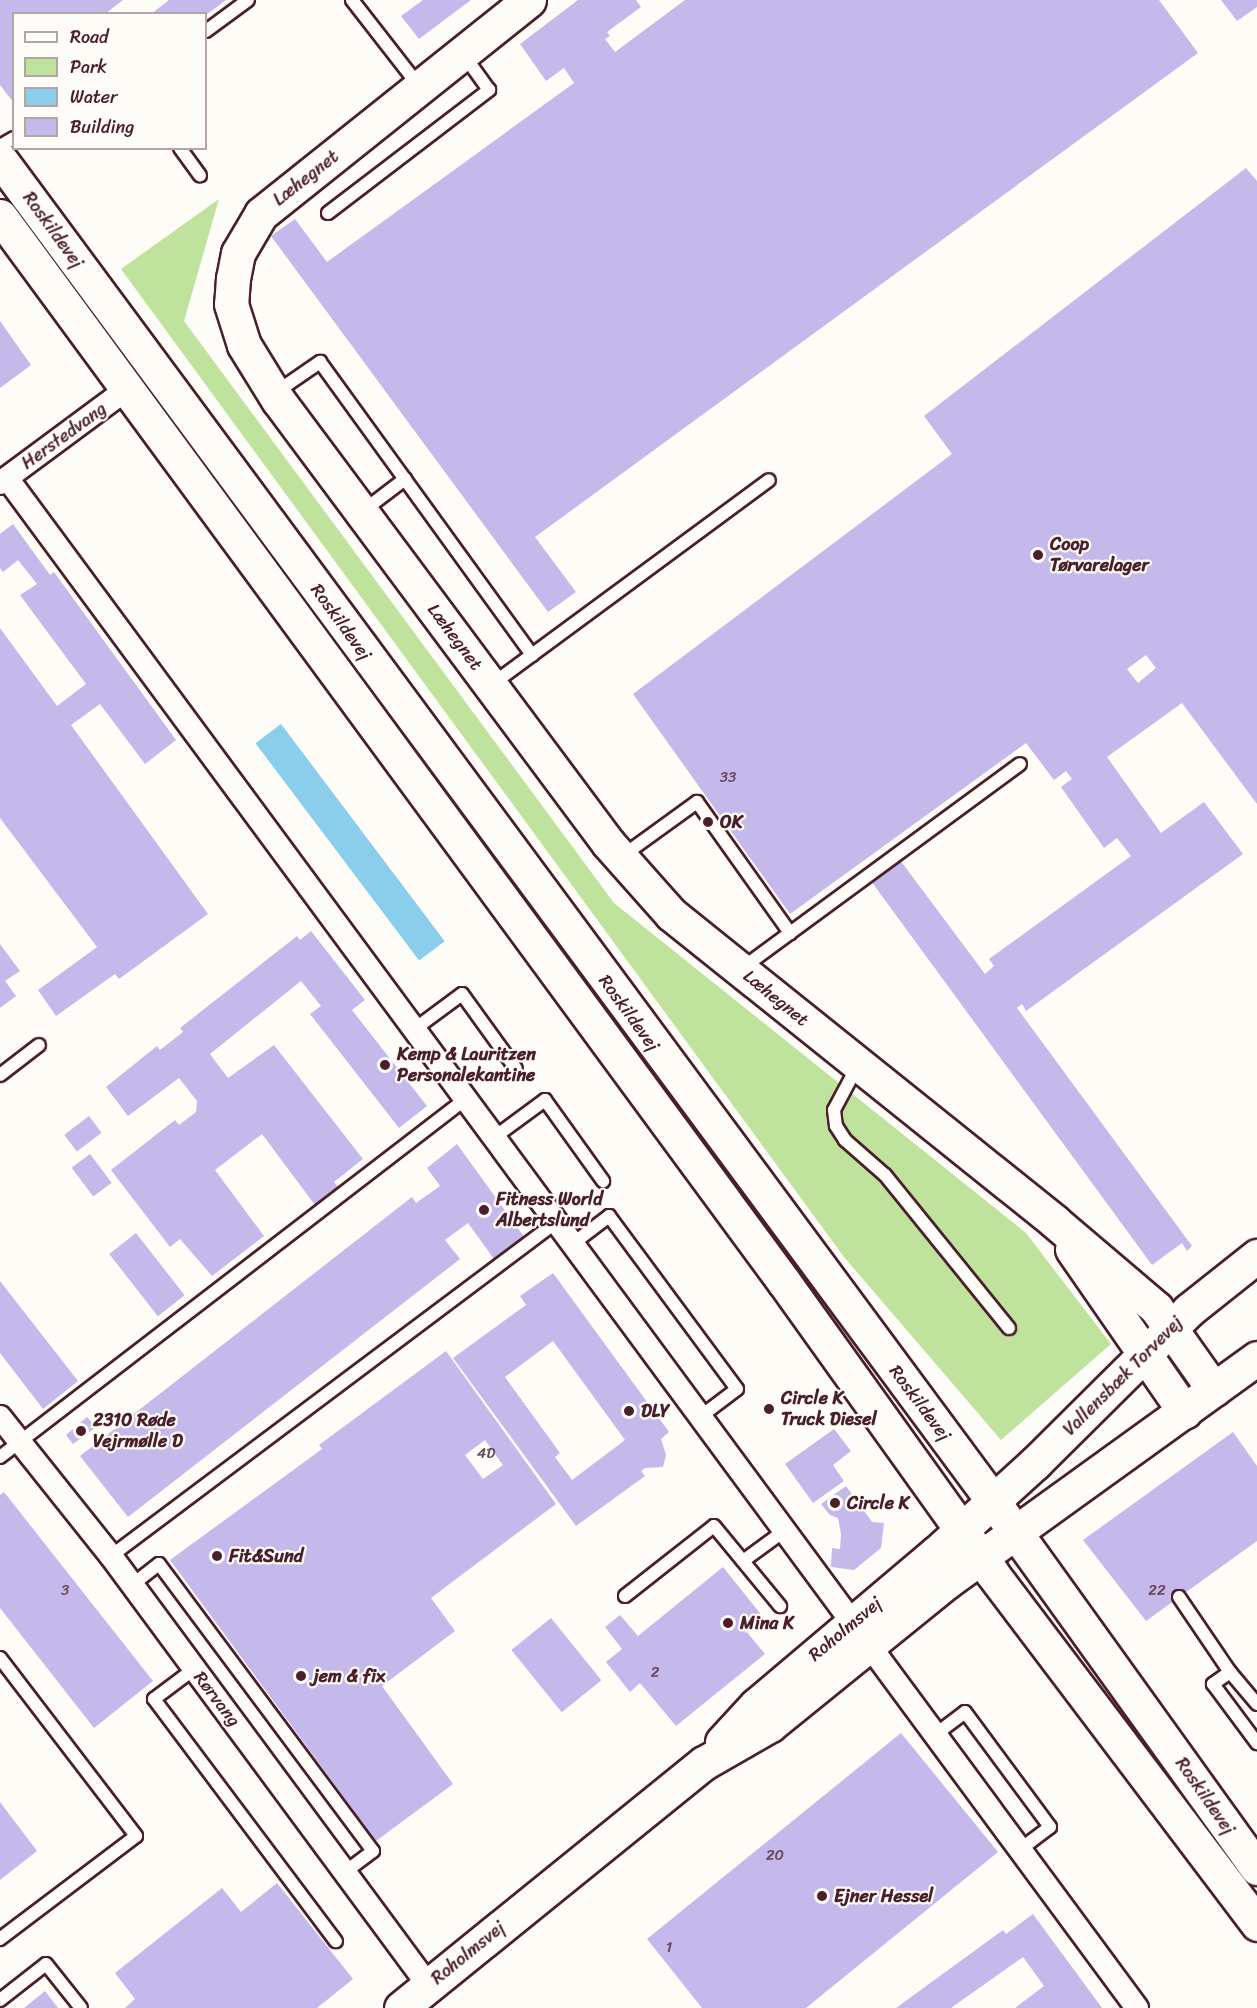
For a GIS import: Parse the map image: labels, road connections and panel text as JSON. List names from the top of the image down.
{
  "streets": {
    "main road": [
      "Læhegnet",
      "Roskildevej",
      "Vallensbæk Torvevej",
      "Roholmsvej"
    ],
    "street": ["Herstedvang", "Rørvang"]
  },
  "crossings": [
    ["Læhegnet", "Vallensbæk Torvevej"],
    ["Roskildevej", "Herstedvang"],
    ["Roskildevej", "Vallensbæk Torvevej"],
    ["Roskildevej", "Roholmsvej"],
    ["Vallensbæk Torvevej", "Roholmsvej"],
    ["Roholmsvej", "Rørvang"]
  ],
  "places": [
    "Coop Tørvarelager",
    "OK",
    "Kemp & Lauritzen Personalekantine",
    "Fitness World Albertslund",
    "Circle K Truck Diesel",
    "DLY",
    "2310 Røde Vejrmølle D",
    "Circle K",
    "Fit&Sund",
    "Mina K",
    "jem & fix",
    "Ejner Hessel"
  ],
  "house_numbers": [
    "33",
    "4D",
    "3",
    "22",
    "2",
    "20",
    "1"
  ],
  "legend": [
    "Road",
    "Park",
    "Water",
    "Building"
  ]
}
